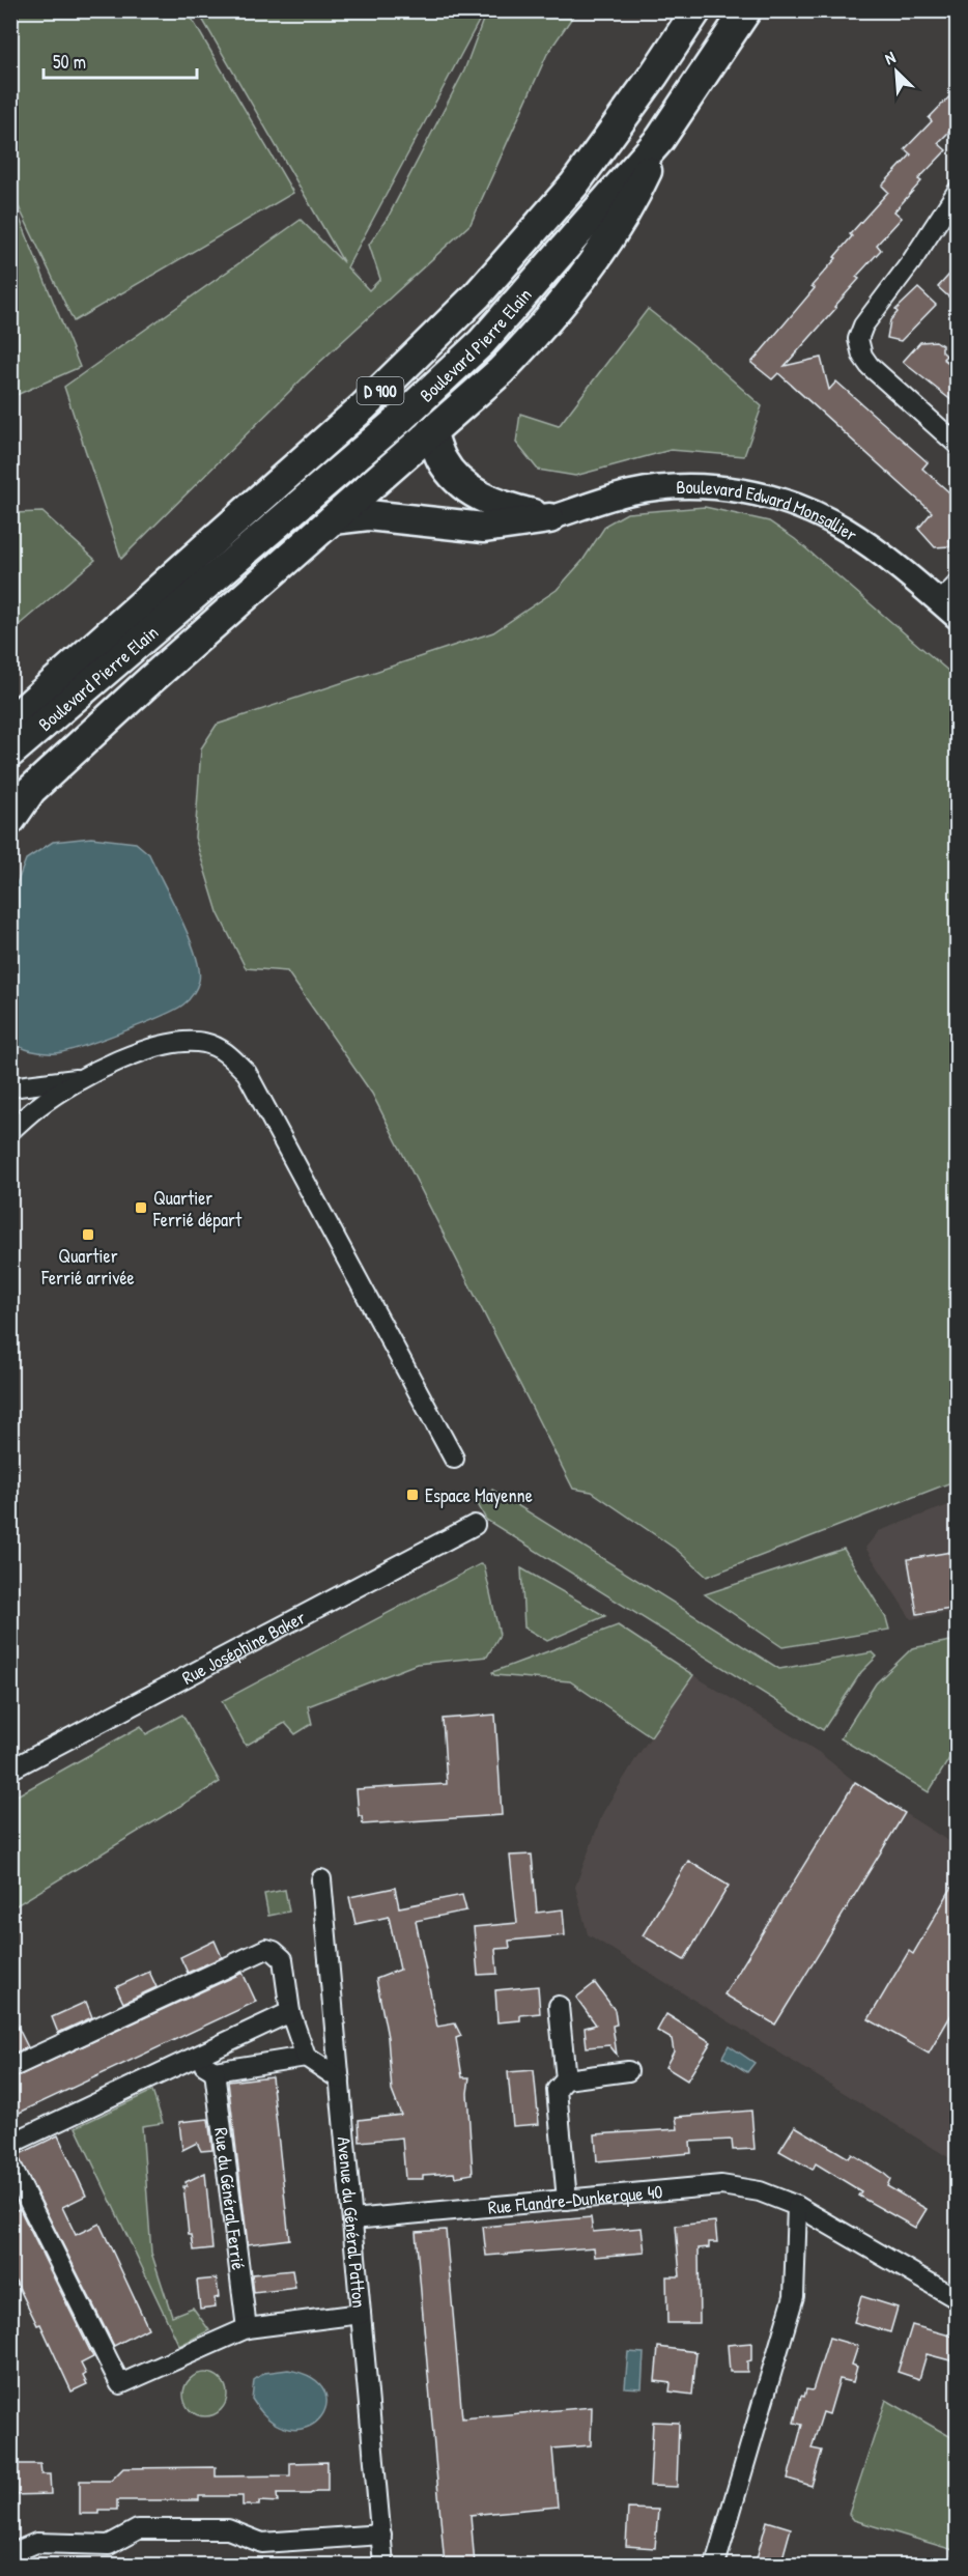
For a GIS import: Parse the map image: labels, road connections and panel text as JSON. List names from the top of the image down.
{
  "streets": {
    "main road": ["Boulevard Pierre Elain", "D 900"],
    "street": [
      "Boulevard Edward Monsallier",
      "Rue Joséphine Baker",
      "Rue Flandre-Dunkerque 40",
      "Rue du Général Ferrié",
      "Avenue du Général Patton"
    ]
  },
  "crossings": [
    ["Rue Flandre-Dunkerque 40", "Avenue du Général Patton"]
  ],
  "places": {
    "transit": ["Quartier Ferrié départ", "Quartier Ferrié arrivée", "Espace Mayenne"]
  },
  "scale_bar": "50 m",
  "north": "top left"
}
